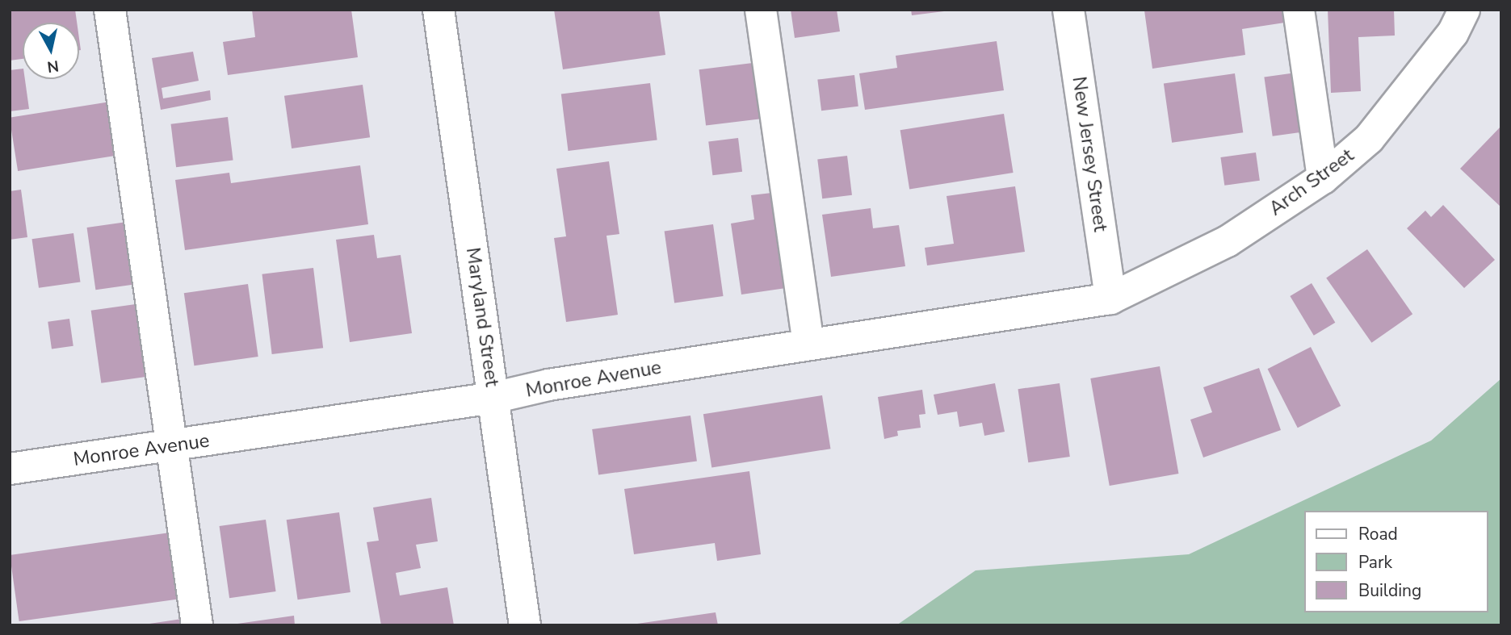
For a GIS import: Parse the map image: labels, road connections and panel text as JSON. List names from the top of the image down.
{
  "streets": {
    "street": [
      "New Jersey Street",
      "Arch Street",
      "Maryland Street",
      "Monroe Avenue"
    ]
  },
  "crossings": [
    ["New Jersey Street", "Arch Street"],
    ["New Jersey Street", "Monroe Avenue"],
    ["Arch Street", "Monroe Avenue"],
    ["Maryland Street", "Monroe Avenue"]
  ],
  "legend": ["Road", "Park", "Building"],
  "north": "bottom"
}
